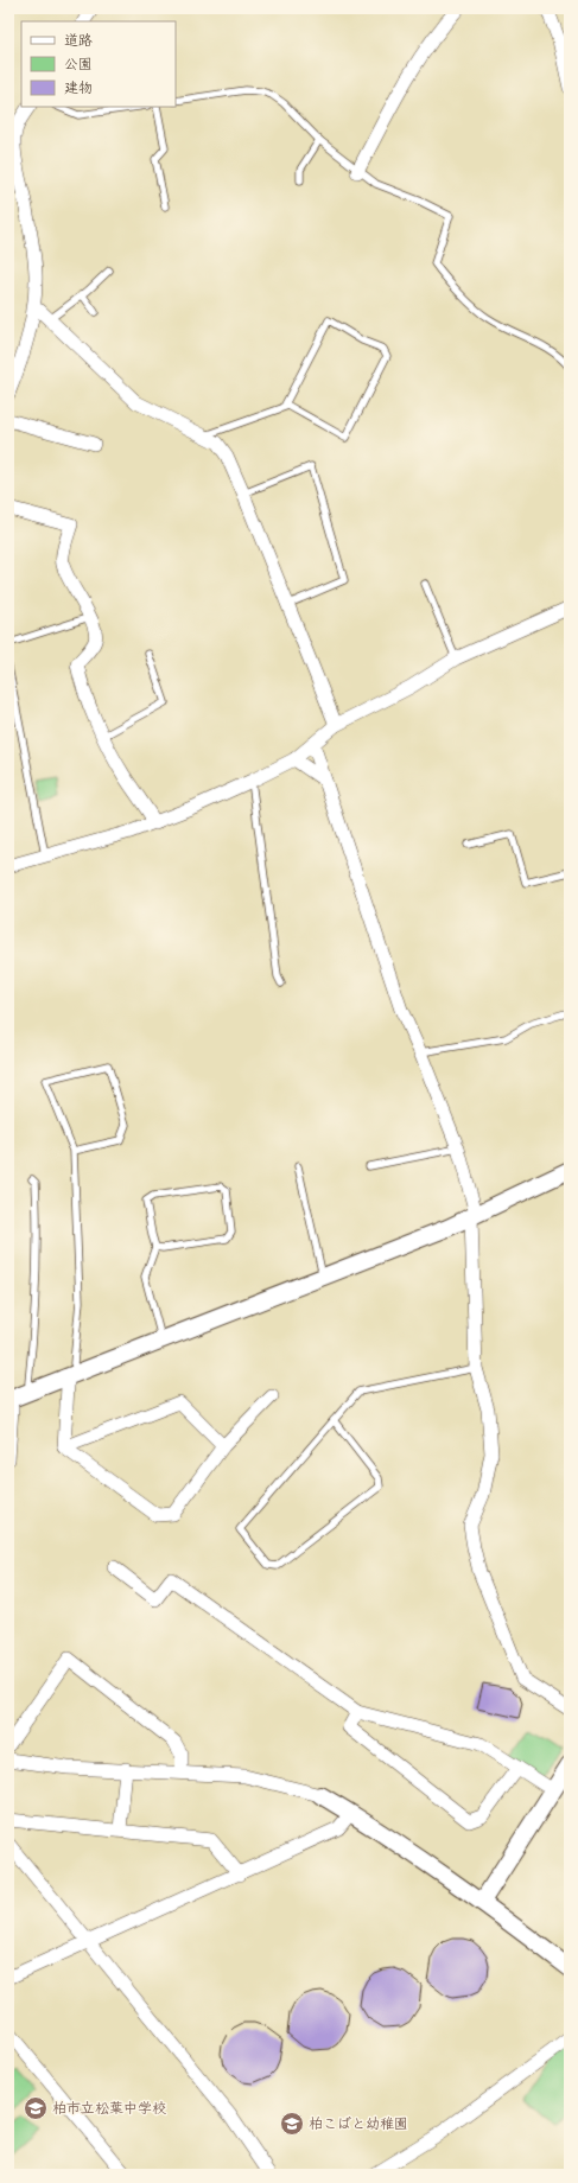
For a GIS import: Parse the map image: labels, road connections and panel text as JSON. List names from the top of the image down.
{
  "places": {
    "school or university": ["柏市立松葉中学校", "柏こばと幼稚園"]
  },
  "legend": ["道路", "公園", "建物"]
}
